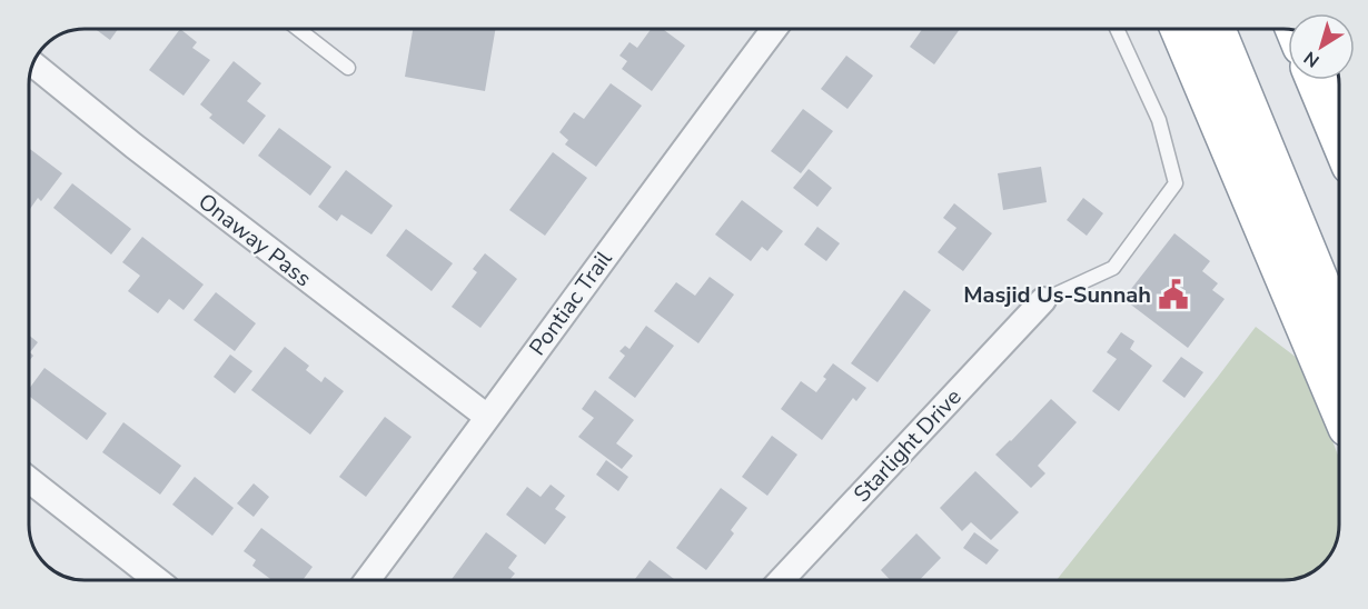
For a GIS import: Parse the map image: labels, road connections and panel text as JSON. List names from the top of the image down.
{
  "streets": {
    "street": ["Onaway Pass", "Pontiac Trail", "Starlight Drive"]
  },
  "crossings": [
    ["Onaway Pass", "Pontiac Trail"]
  ],
  "places": {
    "public building": ["Masjid Us-Sunnah"]
  },
  "north": "bottom left"
}
